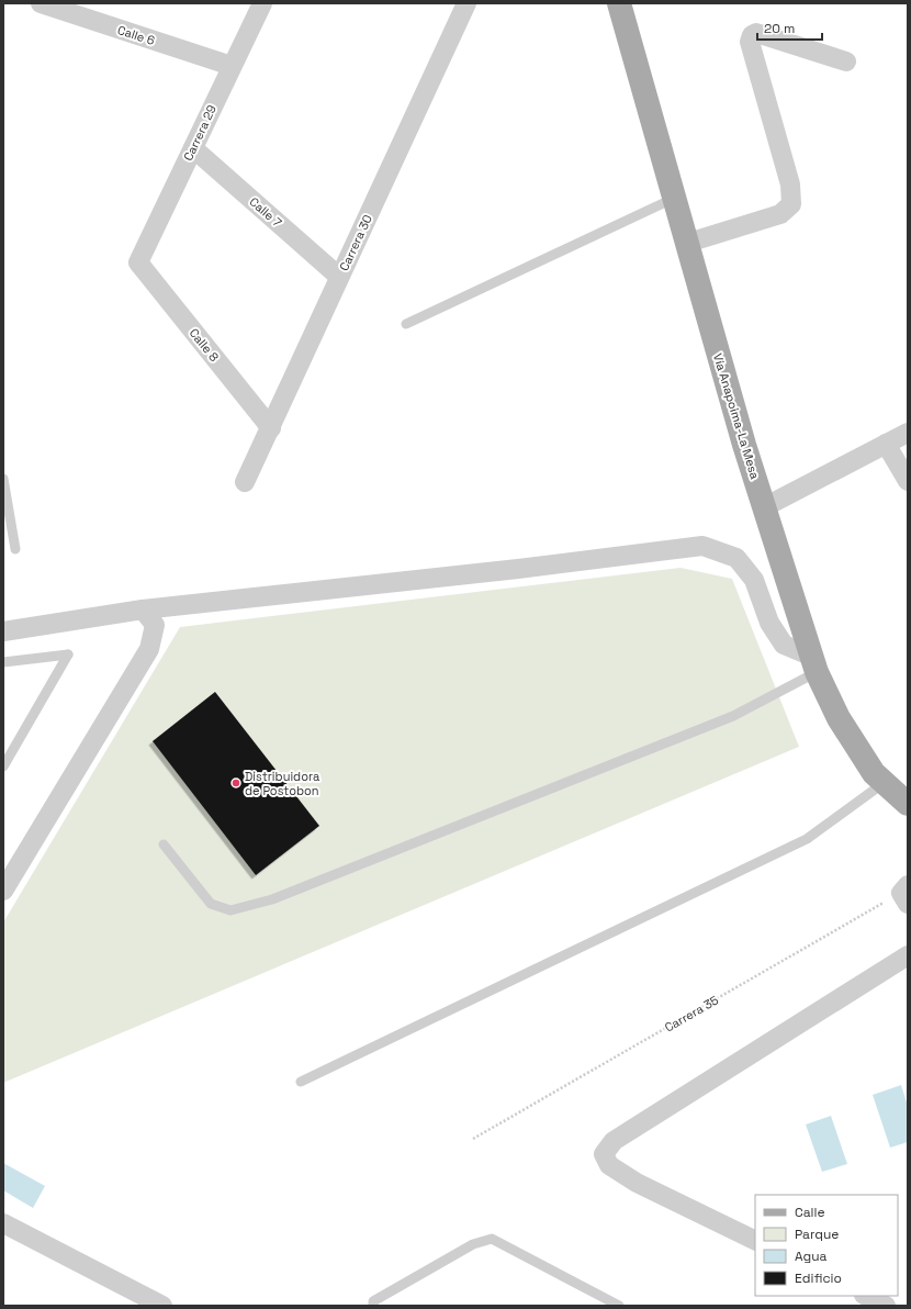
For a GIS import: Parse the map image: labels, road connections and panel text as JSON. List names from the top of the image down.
{
  "streets": {
    "main road": ["Vía Anapoima-La Mesa"],
    "street": [
      "Calle 6",
      "Carrera 29",
      "Calle 7",
      "Carrera 30",
      "Calle 8"
    ],
    "path": ["Carrera 35"]
  },
  "crossings": [
    ["Calle 6", "Carrera 29"],
    ["Carrera 29", "Calle 7"],
    ["Carrera 29", "Calle 8"],
    ["Calle 7", "Carrera 30"],
    ["Carrera 30", "Calle 8"]
  ],
  "places": ["Distribuidora de Postobon"],
  "legend": [
    "Calle",
    "Parque",
    "Agua",
    "Edificio"
  ],
  "scale_bar": "20 m"
}
